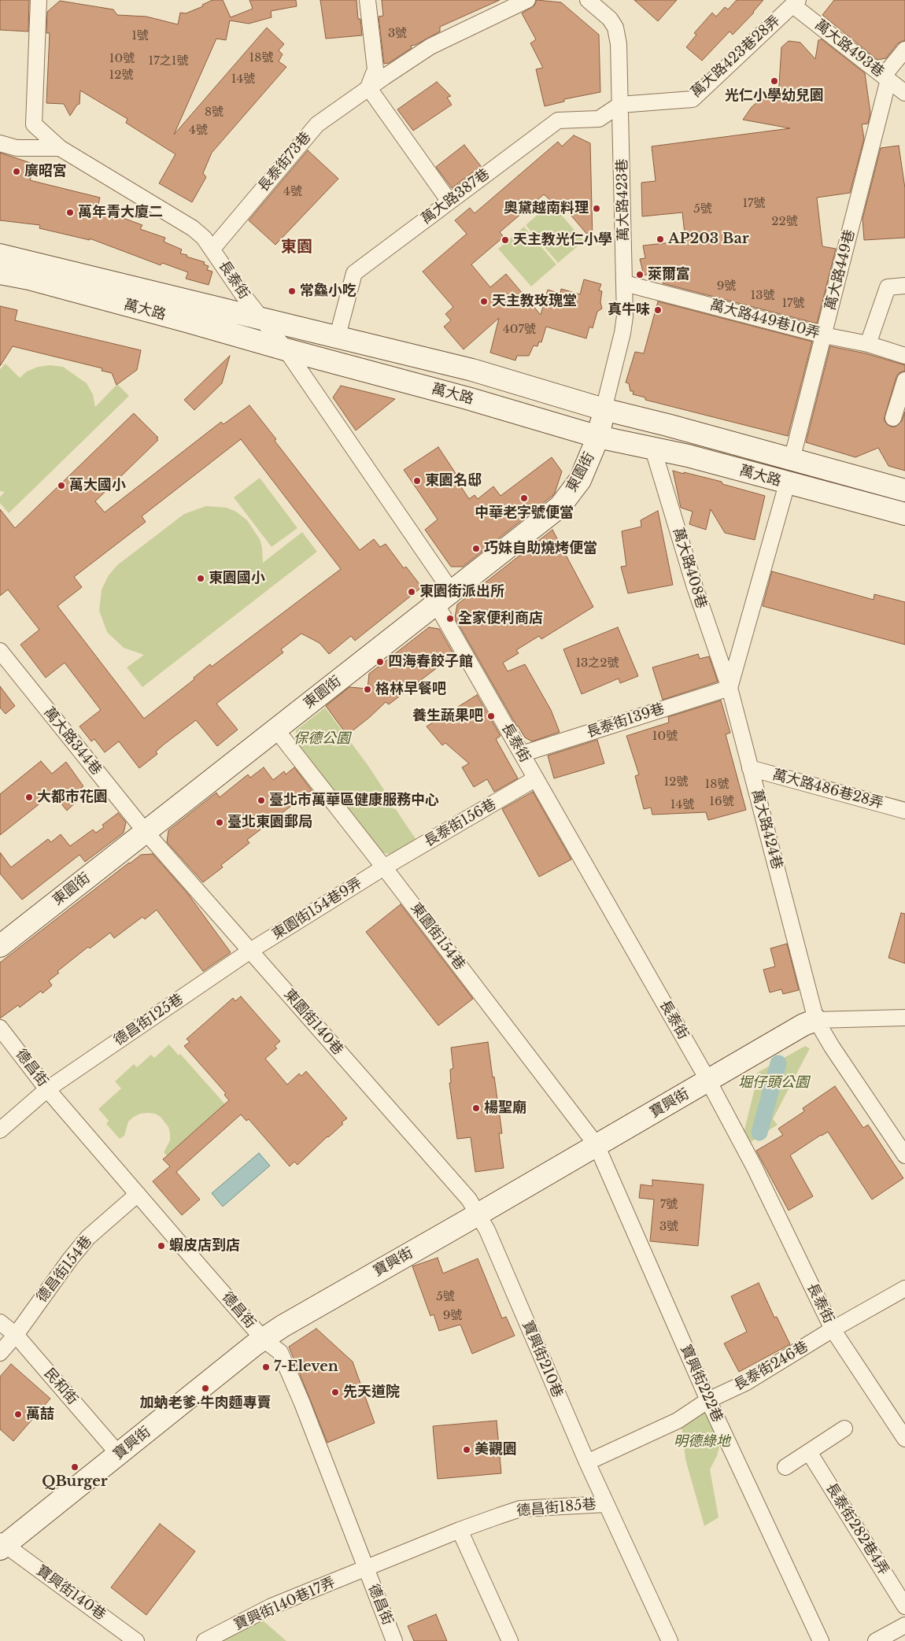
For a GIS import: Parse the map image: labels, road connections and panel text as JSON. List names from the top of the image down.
{
  "streets": {
    "main road": ["萬大路", "東園街", "寶興街"],
    "street": [
      "萬大路493巷",
      "萬大路423巷28弄",
      "長泰街73巷",
      "萬大路387巷",
      "萬大路423巷",
      "萬大路449巷",
      "長泰街",
      "萬大路449巷10弄",
      "萬大路408巷",
      "長泰街139巷",
      "萬大路344巷",
      "萬大路486巷28弄",
      "長泰街156巷",
      "萬大路424巷",
      "東園街154巷9弄",
      "東園街154巷",
      "德昌街125巷",
      "東園街140巷",
      "德昌街",
      "德昌街154巷",
      "寶興街210巷",
      "長泰街246巷",
      "寶興街222巷",
      "民和街",
      "德昌街185巷",
      "長泰街282巷4弄",
      "寶興街140巷",
      "寶興街140巷17弄"
    ]
  },
  "crossings": [
    ["萬大路493巷", "萬大路423巷28弄"],
    ["萬大路493巷", "萬大路449巷"],
    ["萬大路423巷28弄", "萬大路387巷"],
    ["萬大路423巷28弄", "萬大路423巷"],
    ["長泰街73巷", "長泰街"],
    ["萬大路387巷", "萬大路423巷"],
    ["萬大路387巷", "萬大路"],
    ["萬大路423巷", "萬大路"],
    ["萬大路423巷", "萬大路449巷10弄"],
    ["萬大路423巷", "東園街"],
    ["萬大路449巷", "萬大路"],
    ["萬大路449巷", "萬大路449巷10弄"],
    ["長泰街", "萬大路"],
    ["長泰街", "東園街"],
    ["長泰街", "長泰街139巷"],
    ["長泰街", "長泰街156巷"],
    ["長泰街", "寶興街"],
    ["長泰街", "長泰街246巷"],
    ["萬大路", "東園街"],
    ["萬大路", "萬大路408巷"],
    ["東園街", "萬大路344巷"],
    ["東園街", "東園街154巷"],
    ["東園街", "東園街140巷"],
    ["萬大路408巷", "長泰街139巷"],
    ["萬大路408巷", "萬大路424巷"],
    ["長泰街139巷", "萬大路424巷"],
    ["萬大路344巷", "東園街140巷"],
    ["萬大路486巷28弄", "萬大路424巷"],
    ["長泰街156巷", "東園街154巷9弄"],
    ["長泰街156巷", "東園街154巷"],
    ["萬大路424巷", "寶興街"],
    ["東園街154巷9弄", "東園街154巷"],
    ["東園街154巷9弄", "德昌街125巷"],
    ["東園街154巷9弄", "東園街140巷"],
    ["東園街154巷", "寶興街"],
    ["東園街154巷", "寶興街222巷"],
    ["德昌街125巷", "東園街140巷"],
    ["德昌街125巷", "德昌街"],
    ["東園街140巷", "寶興街"],
    ["東園街140巷", "寶興街210巷"],
    ["德昌街", "寶興街"],
    ["德昌街", "德昌街154巷"],
    ["德昌街", "德昌街185巷"],
    ["德昌街", "寶興街140巷17弄"],
    ["寶興街", "寶興街210巷"],
    ["寶興街", "寶興街222巷"],
    ["寶興街", "民和街"],
    ["寶興街", "寶興街140巷"],
    ["德昌街154巷", "民和街"],
    ["寶興街210巷", "長泰街246巷"],
    ["寶興街210巷", "德昌街185巷"],
    ["長泰街246巷", "寶興街222巷"],
    ["德昌街185巷", "寶興街140巷17弄"]
  ],
  "districts": ["東園"],
  "parks": ["保德公園", "堀仔頭公園", "明德綠地"],
  "places": [
    "光仁小學幼兒園",
    "廣昭宮",
    "奧黛越南料理",
    "萬年青大廈二",
    "AP203 Bar",
    "天主教光仁小學",
    "萊爾富",
    "常鱻小吃",
    "天主教玫瑰堂",
    "真牛味",
    "東園名邸",
    "萬大國小",
    "中華老字號便當",
    "巧妹自助燒烤便當",
    "東園國小",
    "東園街派出所",
    "全家便利商店",
    "四海春餃子館",
    "格林早餐吧",
    "養生蔬果吧",
    "大都市花園",
    "臺北市萬華區健康服務中心",
    "臺北東園郵局",
    "楊聖廟",
    "蝦皮店到店",
    "7-Eleven",
    "加蚋老爹·牛肉麵專賣",
    "先天道院",
    "萬喆",
    "美觀園",
    "QBurger"
  ],
  "house_numbers": [
    "3號",
    "1號",
    "18號",
    "10號",
    "17之1號",
    "12號",
    "14號",
    "8號",
    "4號",
    "4號",
    "17號",
    "5號",
    "22號",
    "9號",
    "13號",
    "17號",
    "407號",
    "13之2號",
    "10號",
    "12號",
    "18號",
    "16號",
    "14號",
    "7號",
    "3號",
    "5號",
    "9號"
  ]
}
